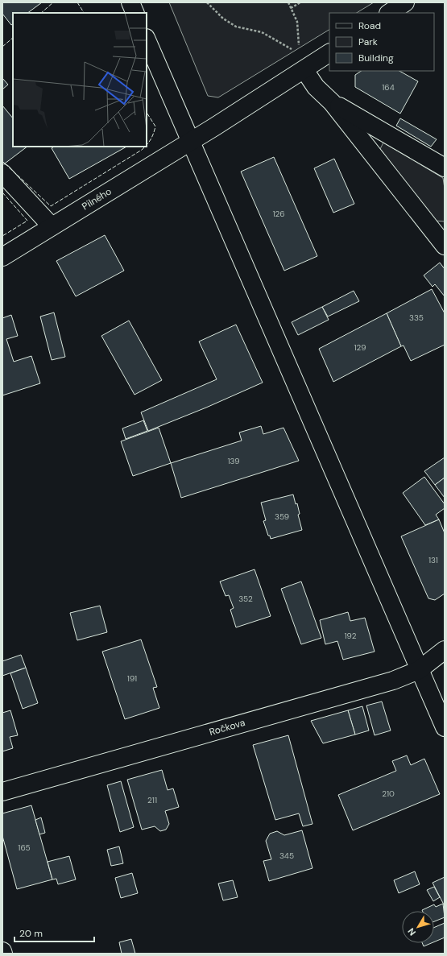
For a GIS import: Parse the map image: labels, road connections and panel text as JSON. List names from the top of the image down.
{
  "streets": {
    "street": ["Pilného", "Ročkova"]
  },
  "house_numbers": [
    "164",
    "126",
    "335",
    "129",
    "139",
    "359",
    "131",
    "352",
    "192",
    "191",
    "210",
    "211",
    "165",
    "345"
  ],
  "legend": ["Road", "Park", "Building"],
  "scale_bar": "20 m",
  "north": "bottom left"
}
